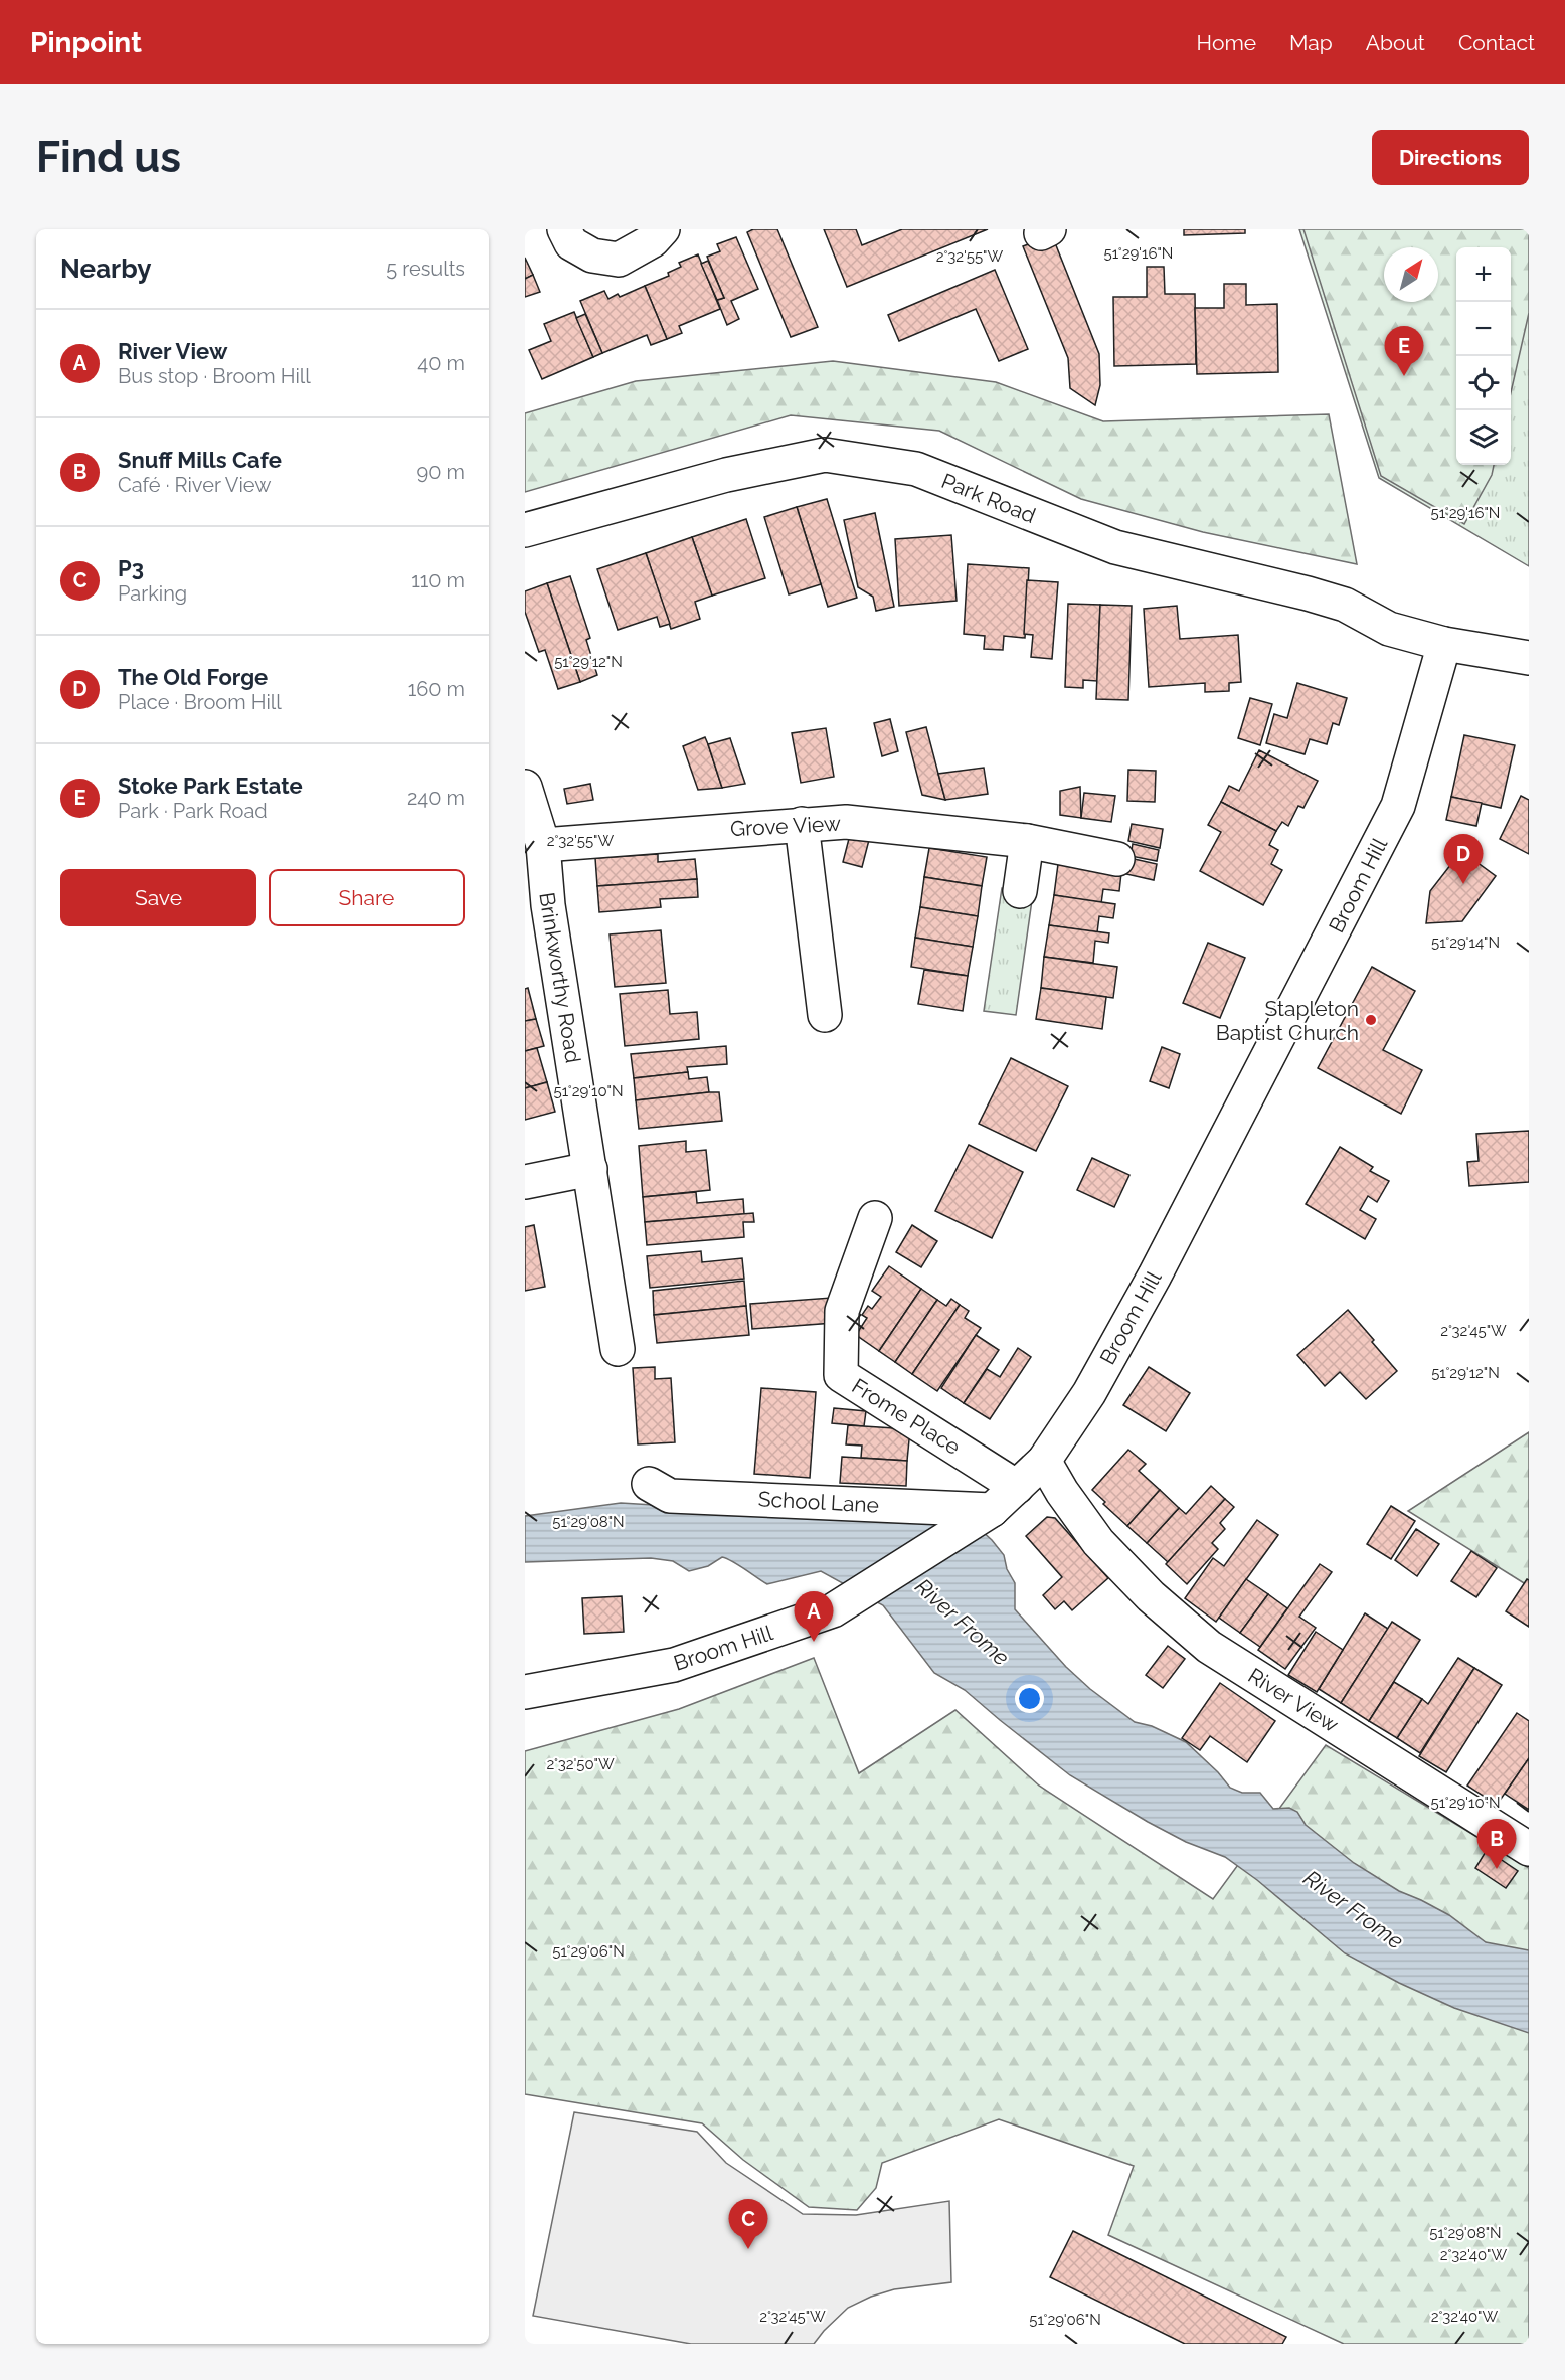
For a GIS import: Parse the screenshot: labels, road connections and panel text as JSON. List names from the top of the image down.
{
  "streets": {
    "street": [
      "Park Road",
      "Grove View",
      "Broom Hill",
      "Brinkworthy Road",
      "Frome Place",
      "School Lane",
      "River View"
    ]
  },
  "crossings": [
    ["Park Road", "Broom Hill"],
    ["Grove View", "Brinkworthy Road"],
    ["Broom Hill", "Frome Place"],
    ["Broom Hill", "School Lane"],
    ["Broom Hill", "River View"]
  ],
  "water": ["River Frome"],
  "places": ["Stapleton Baptist Church"],
  "north": "top right",
  "page": {
    "header": "Pinpoint",
    "nav": [
      "Home",
      "Map",
      "About",
      "Contact"
    ],
    "buttons": [
      "Directions",
      ["Save", "Share"]
    ],
    "title": "Find us",
    "heading": ["Nearby", "5 results"],
    "map_buttons": ["+", "−"],
    "list": [
      {
        "mark": "A",
        "name": "River View",
        "note": "Bus stop · Broom Hill",
        "value": "40 m"
      },
      {
        "mark": "B",
        "name": "Snuff Mills Cafe",
        "note": "Café · River View",
        "value": "90 m"
      },
      {
        "mark": "C",
        "name": "P3",
        "note": "Parking",
        "value": "110 m"
      },
      {
        "mark": "D",
        "name": "The Old Forge",
        "note": "Place · Broom Hill",
        "value": "160 m"
      },
      {
        "mark": "E",
        "name": "Stoke Park Estate",
        "note": "Park · Park Road",
        "value": "240 m"
      }
    ],
    "pins": [
      "E",
      "D",
      "A",
      "B",
      "C"
    ]
  },
  "coordinates": [
    "51°29'16\"N",
    "2°32'55\"W",
    "51°29'12\"N",
    "51°29'14\"N",
    "51°29'10\"N",
    "2°32'45\"W",
    "51°29'08\"N",
    "2°32'50\"W",
    "51°29'06\"N",
    "2°32'40\"W"
  ]
}
